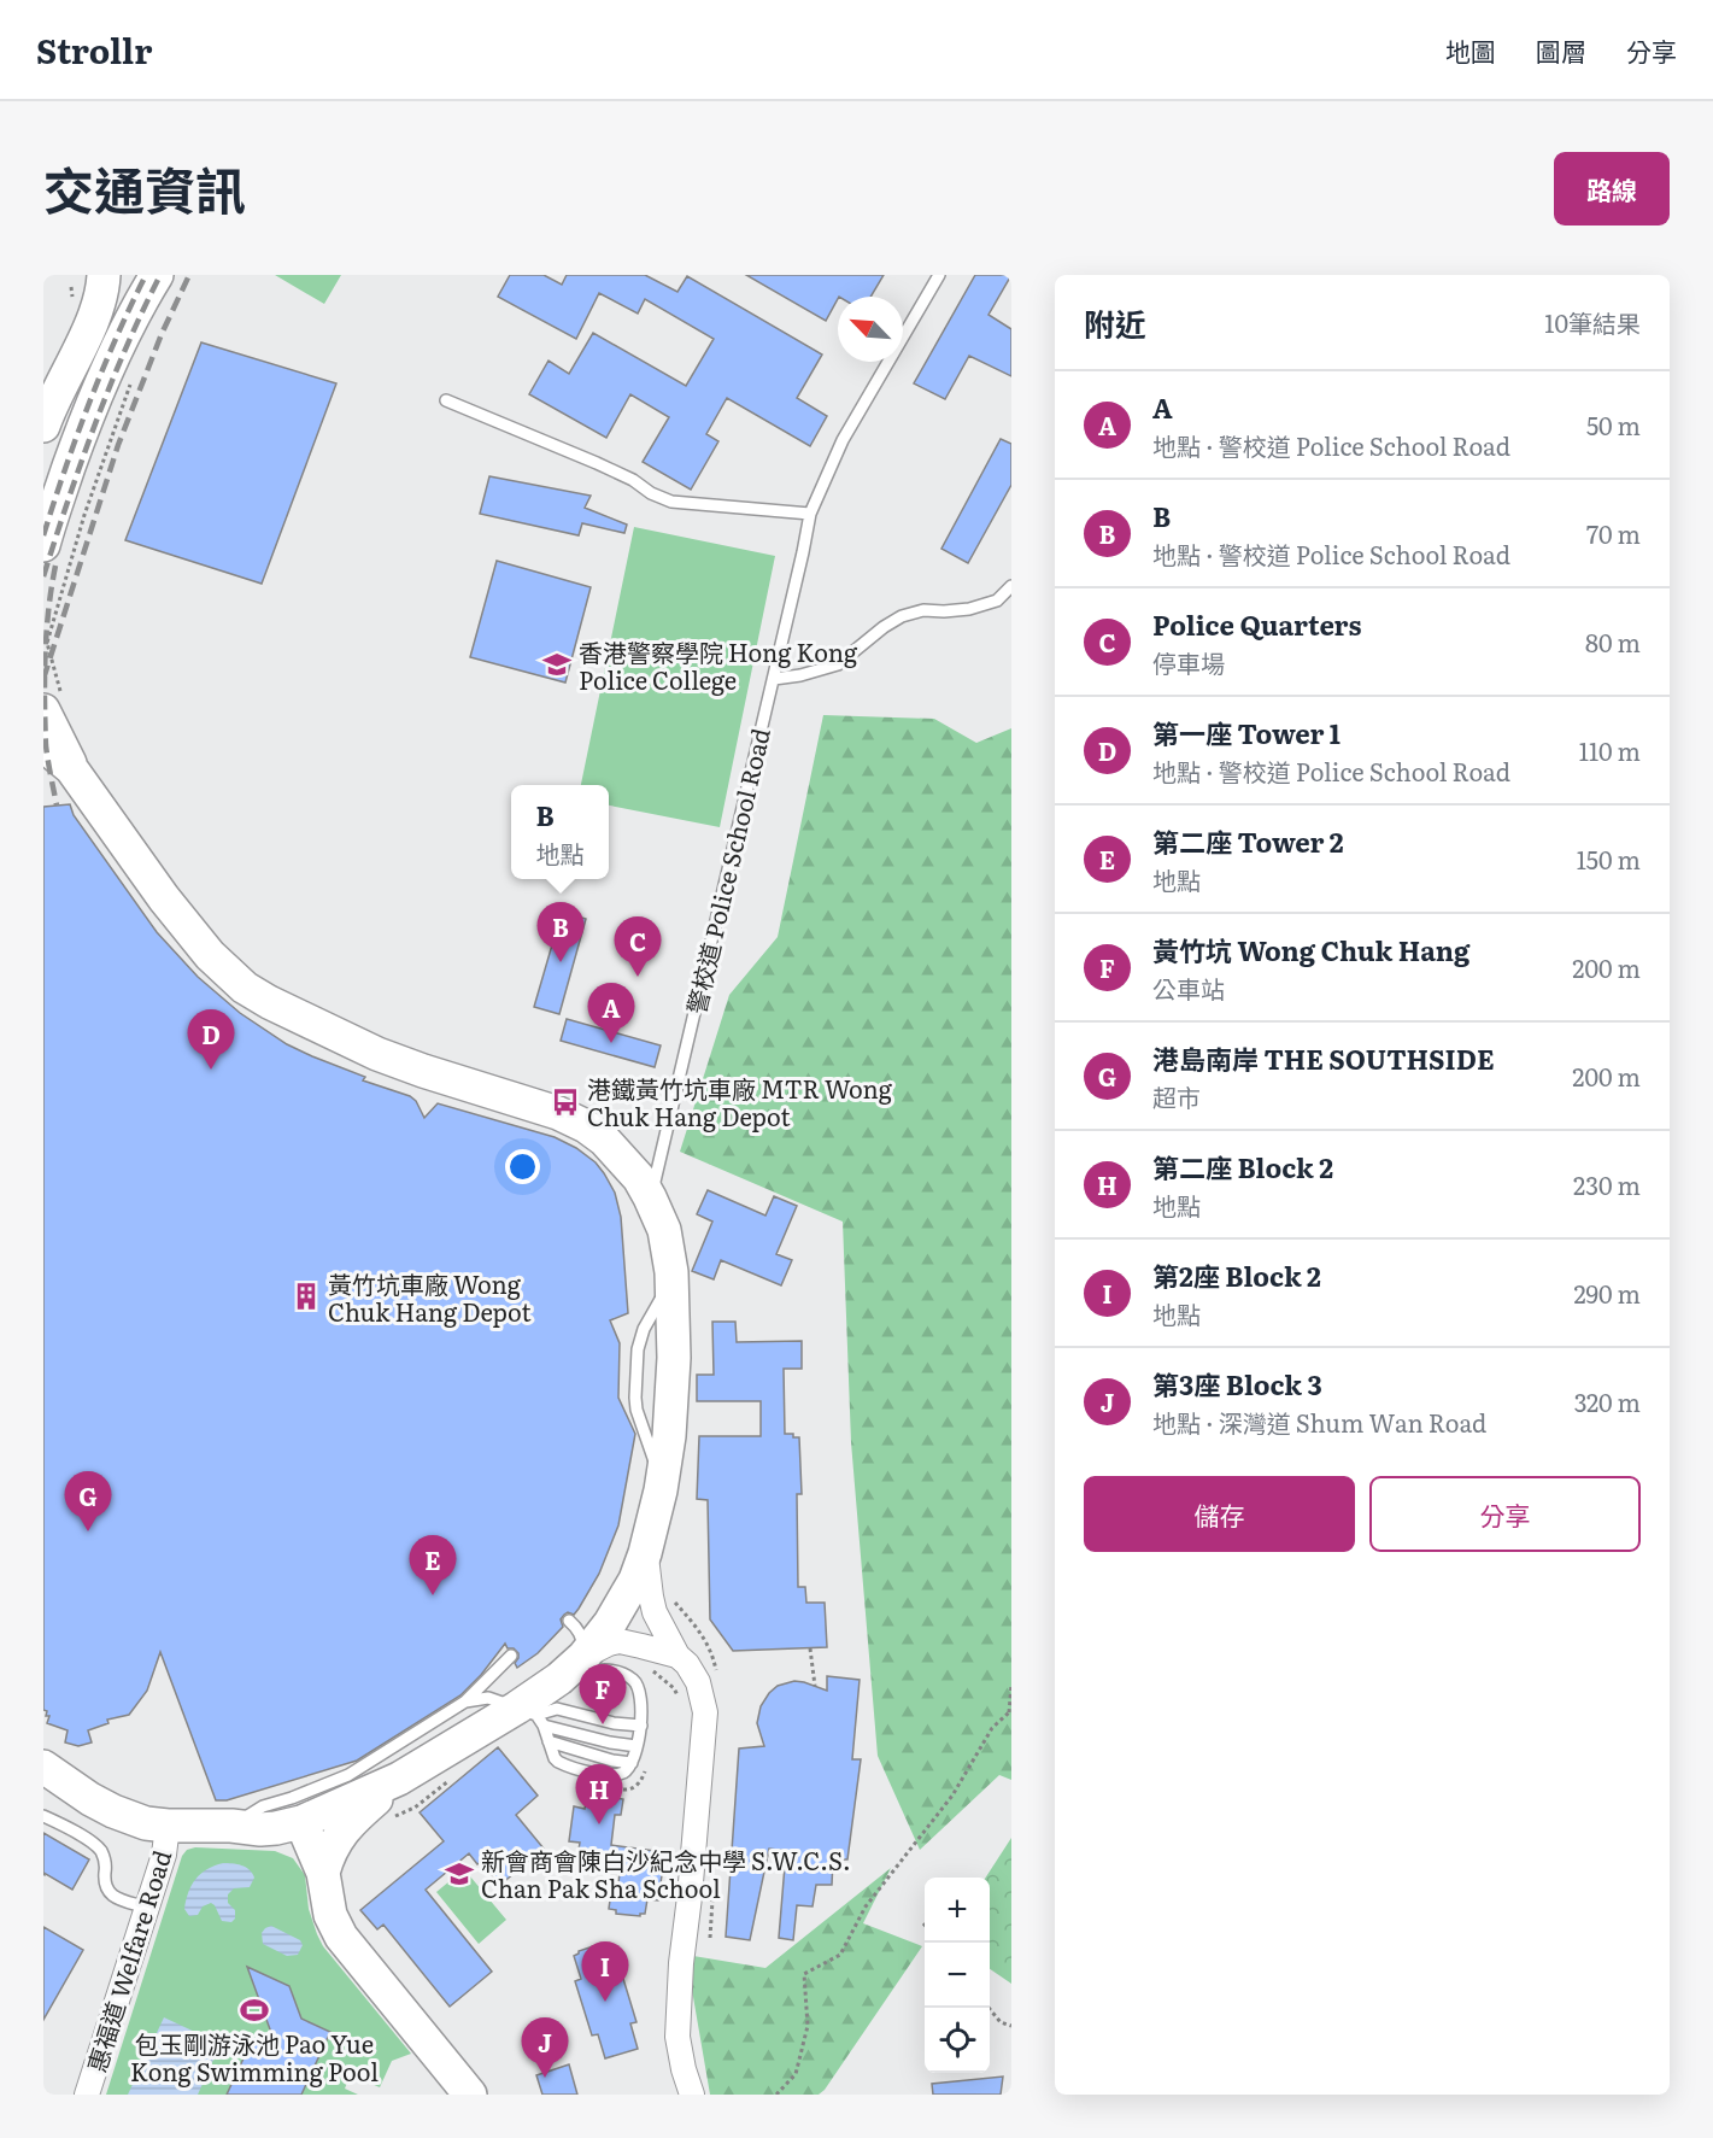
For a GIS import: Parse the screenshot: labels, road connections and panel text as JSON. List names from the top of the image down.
{
  "streets": {
    "street": ["惠福道 Welfare Road"],
    "lane": ["警校道 Police School Road"]
  },
  "places": {
    "school or university": ["香港警察學院 Hong Kong Police College", "新會商會陳白沙紀念中學 S.W.C.S. Chan Pak Sha School"],
    "bus stop": ["港鐵黃竹坑車廠 MTR Wong Chuk Hang Depot"],
    "building": ["黃竹坑車廠 Wong Chuk Hang Depot"],
    "sports": ["包玉剛游泳池 Pao Yue Kong Swimming Pool"]
  },
  "north": "top left",
  "page": {
    "header": "Strollr",
    "nav": ["地圖", "圖層", "分享"],
    "title": "交通資訊",
    "buttons": [
      "路線",
      ["儲存", "分享"]
    ],
    "heading": ["附近", "10筆結果"],
    "list": [
      {
        "mark": "A",
        "name": "A",
        "note": "地點 · 警校道 Police School Road",
        "value": "50 m"
      },
      {
        "mark": "B",
        "name": "B",
        "note": "地點 · 警校道 Police School Road",
        "value": "70 m"
      },
      {
        "mark": "C",
        "name": "Police Quarters",
        "note": "停車場",
        "value": "80 m"
      },
      {
        "mark": "D",
        "name": "第一座 Tower 1",
        "note": "地點 · 警校道 Police School Road",
        "value": "110 m"
      },
      {
        "mark": "E",
        "name": "第二座 Tower 2",
        "note": "地點",
        "value": "150 m"
      },
      {
        "mark": "F",
        "name": "黃竹坑 Wong Chuk Hang",
        "note": "公車站",
        "value": "200 m"
      },
      {
        "mark": "G",
        "name": "港島南岸 THE SOUTHSIDE",
        "note": "超市",
        "value": "200 m"
      },
      {
        "mark": "H",
        "name": "第二座 Block 2",
        "note": "地點",
        "value": "230 m"
      },
      {
        "mark": "I",
        "name": "第2座 Block 2",
        "note": "地點",
        "value": "290 m"
      },
      {
        "mark": "J",
        "name": "第3座 Block 3",
        "note": "地點 · 深灣道 Shum Wan Road",
        "value": "320 m"
      }
    ],
    "popup": ["B", "地點"],
    "pins": [
      "B",
      "C",
      "A",
      "D",
      "G",
      "E",
      "F",
      "H",
      "I",
      "J"
    ],
    "map_buttons": ["+", "−"]
  }
}
